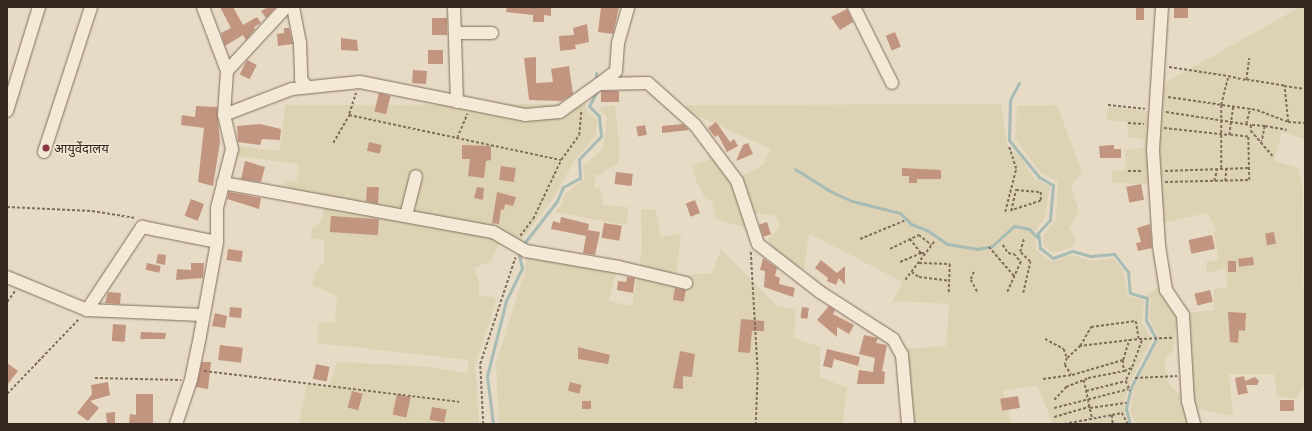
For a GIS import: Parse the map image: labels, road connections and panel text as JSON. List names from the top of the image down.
{
  "places": ["आयुर्वेदालय"]
}
